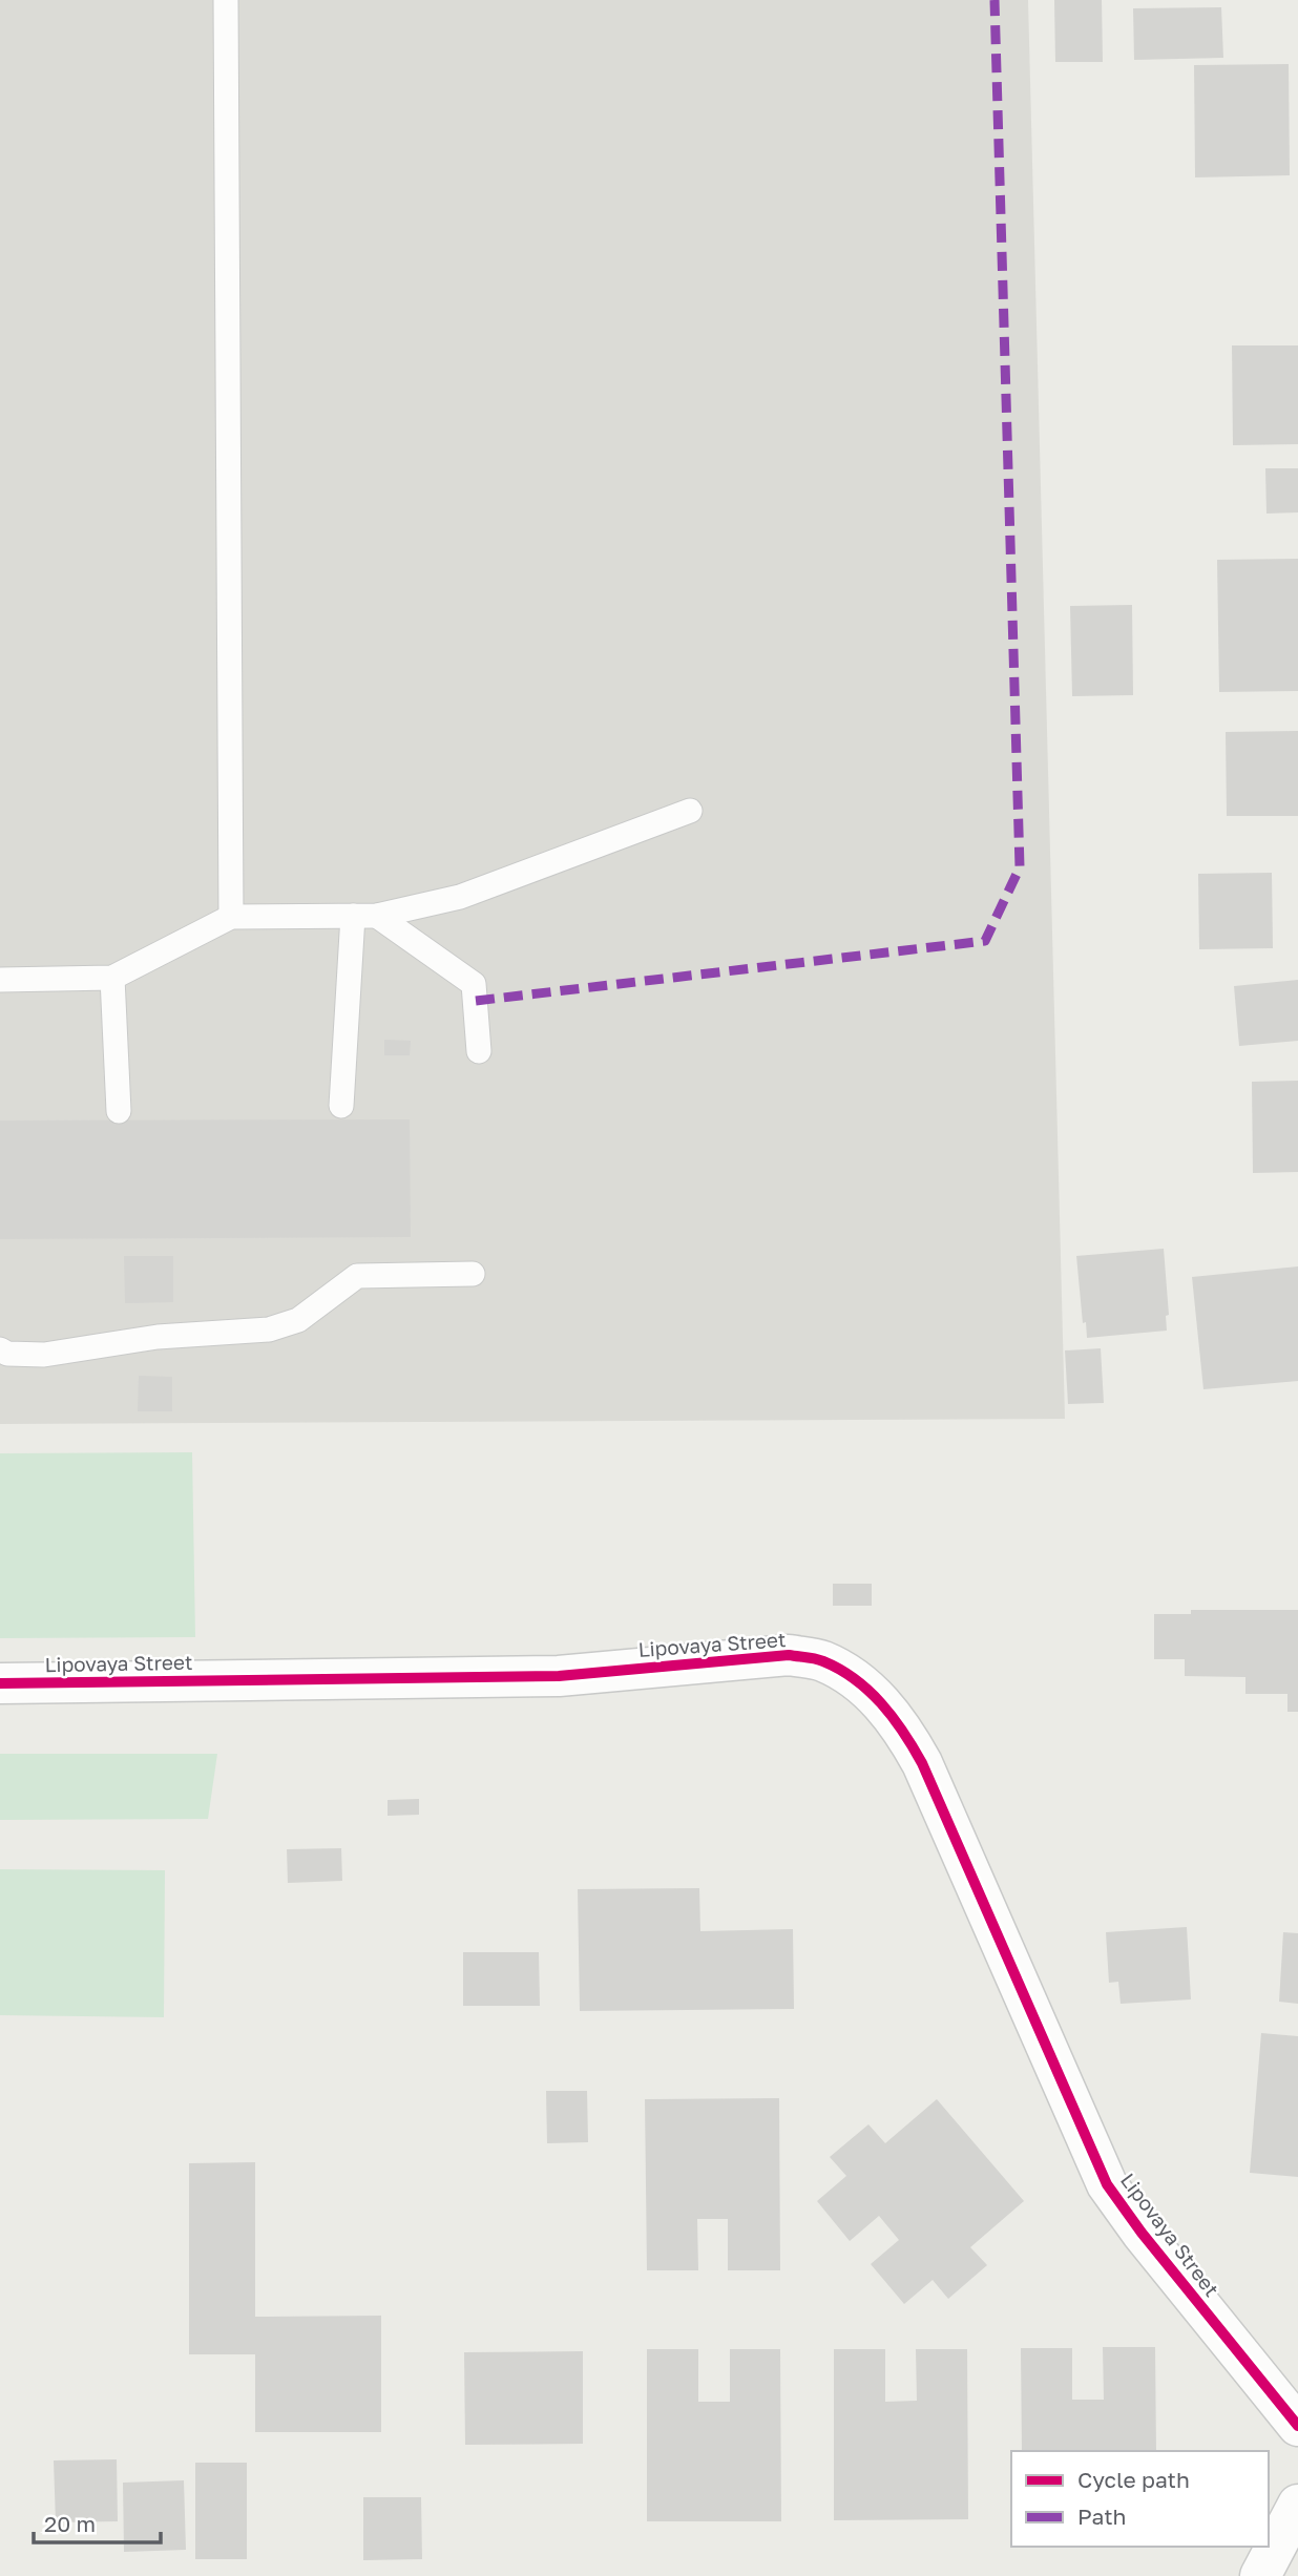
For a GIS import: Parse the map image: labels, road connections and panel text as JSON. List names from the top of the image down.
{
  "streets": {
    "street": ["Lipovaya Street"]
  },
  "legend": ["Cycle path", "Path"],
  "scale_bar": "20 m"
}
